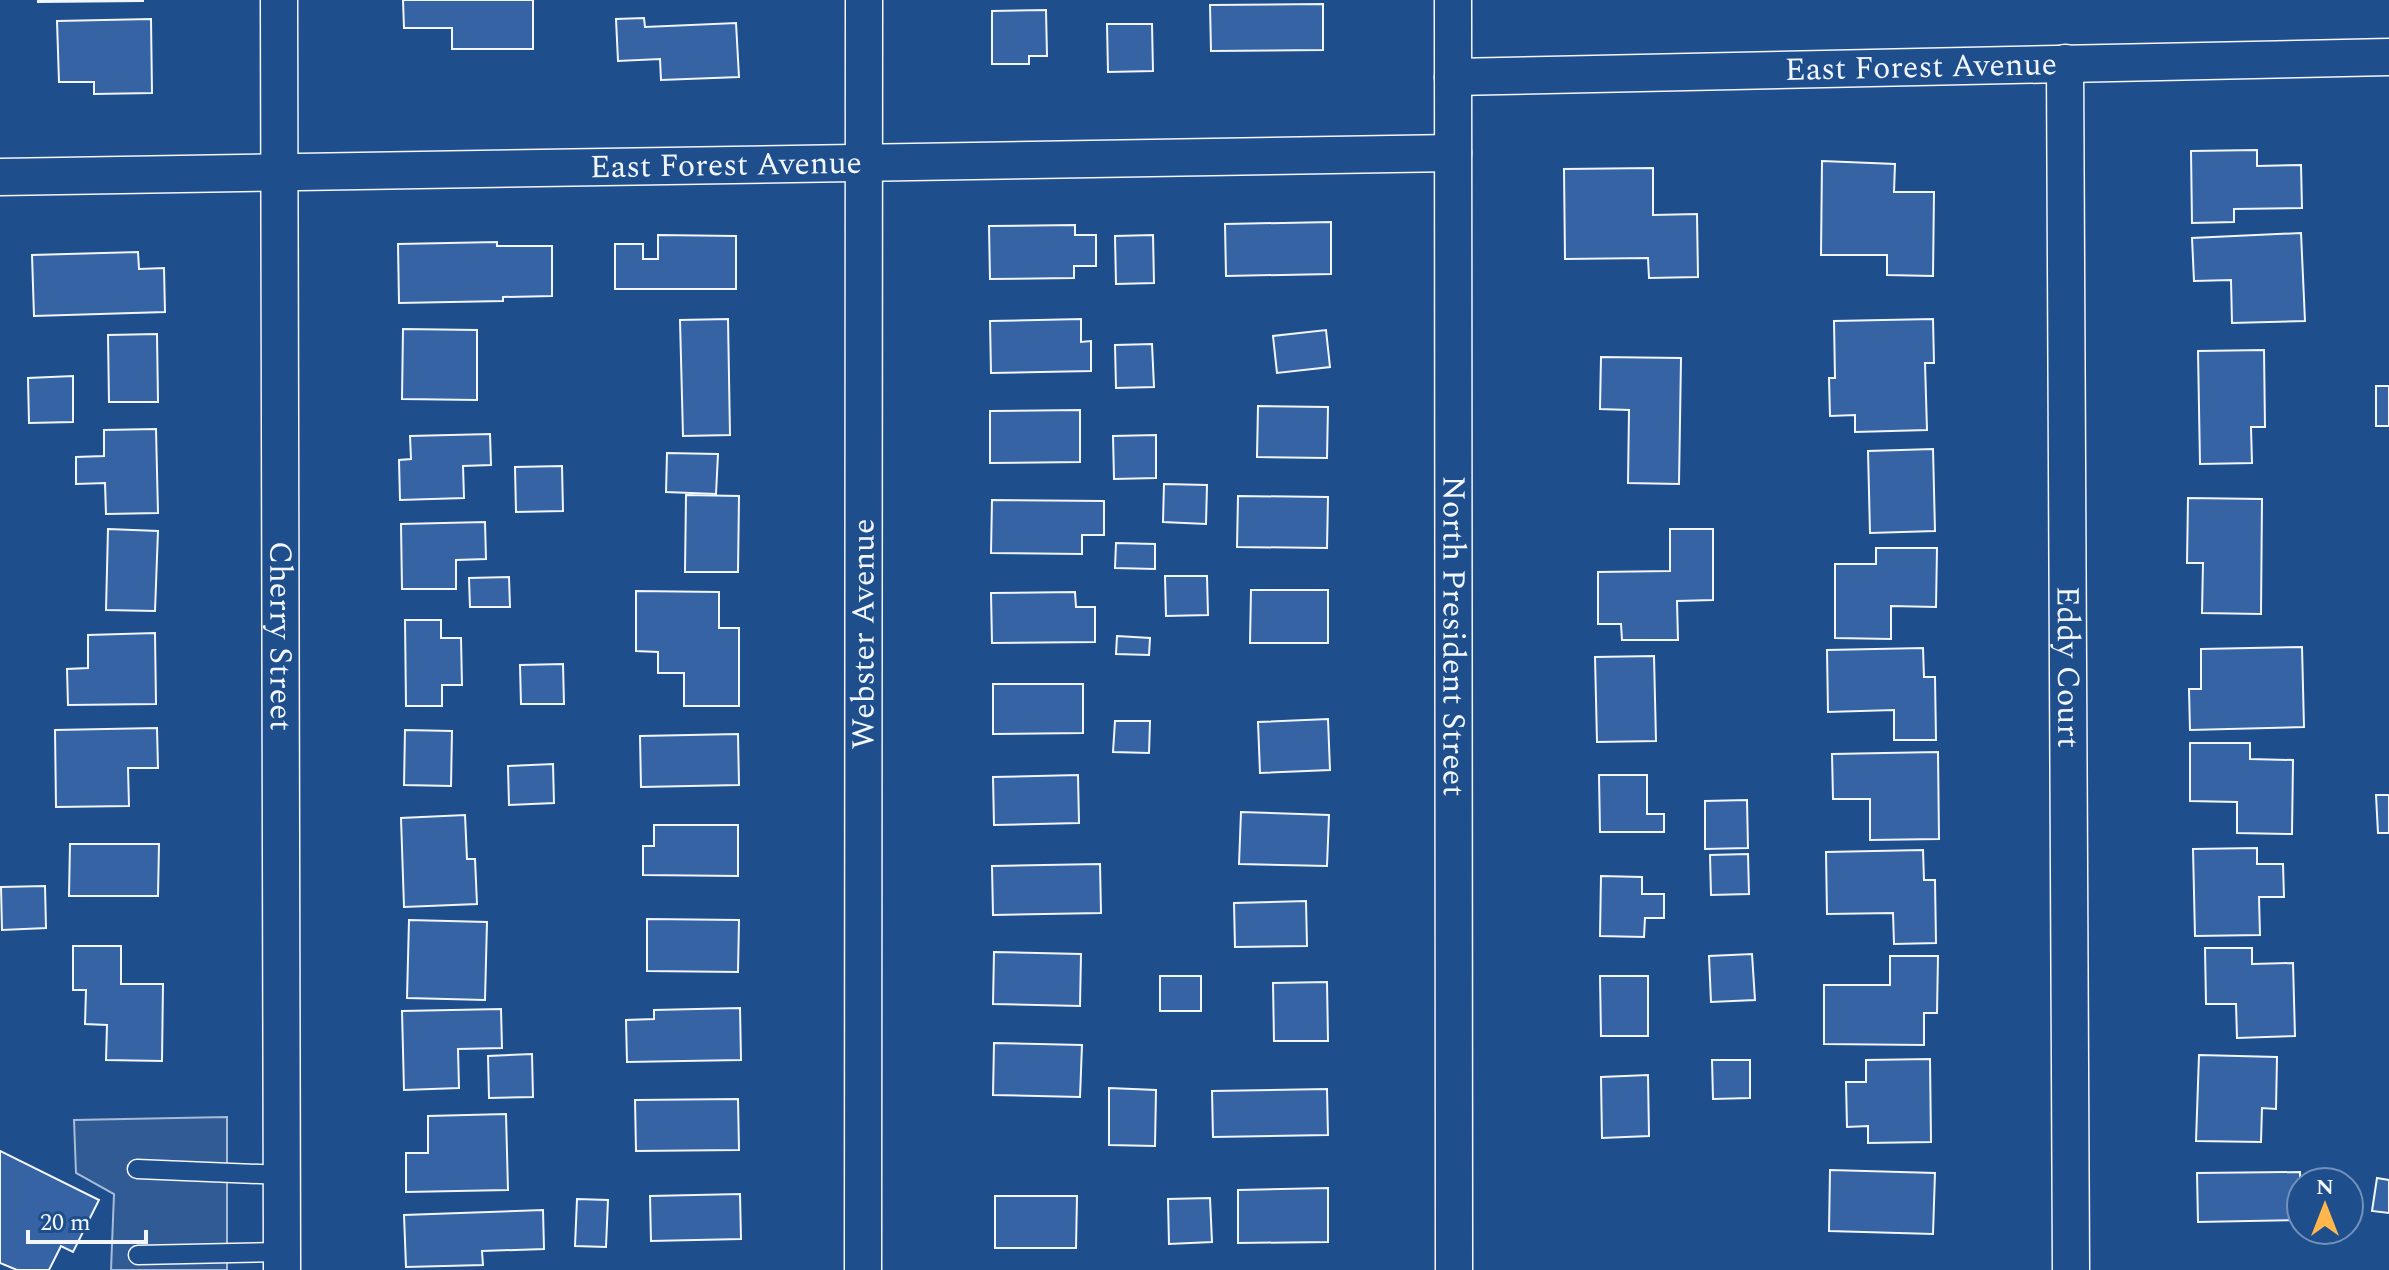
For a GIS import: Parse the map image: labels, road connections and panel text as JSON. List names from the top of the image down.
{
  "streets": {
    "street": [
      "East Forest Avenue",
      "Cherry Street",
      "Webster Avenue",
      "North President Street",
      "Eddy Court"
    ]
  },
  "crossings": [
    ["East Forest Avenue", "Cherry Street"],
    ["East Forest Avenue", "Webster Avenue"],
    ["East Forest Avenue", "North President Street"],
    ["East Forest Avenue", "Eddy Court"]
  ],
  "scale_bar": "20 m",
  "north": "top"
}
